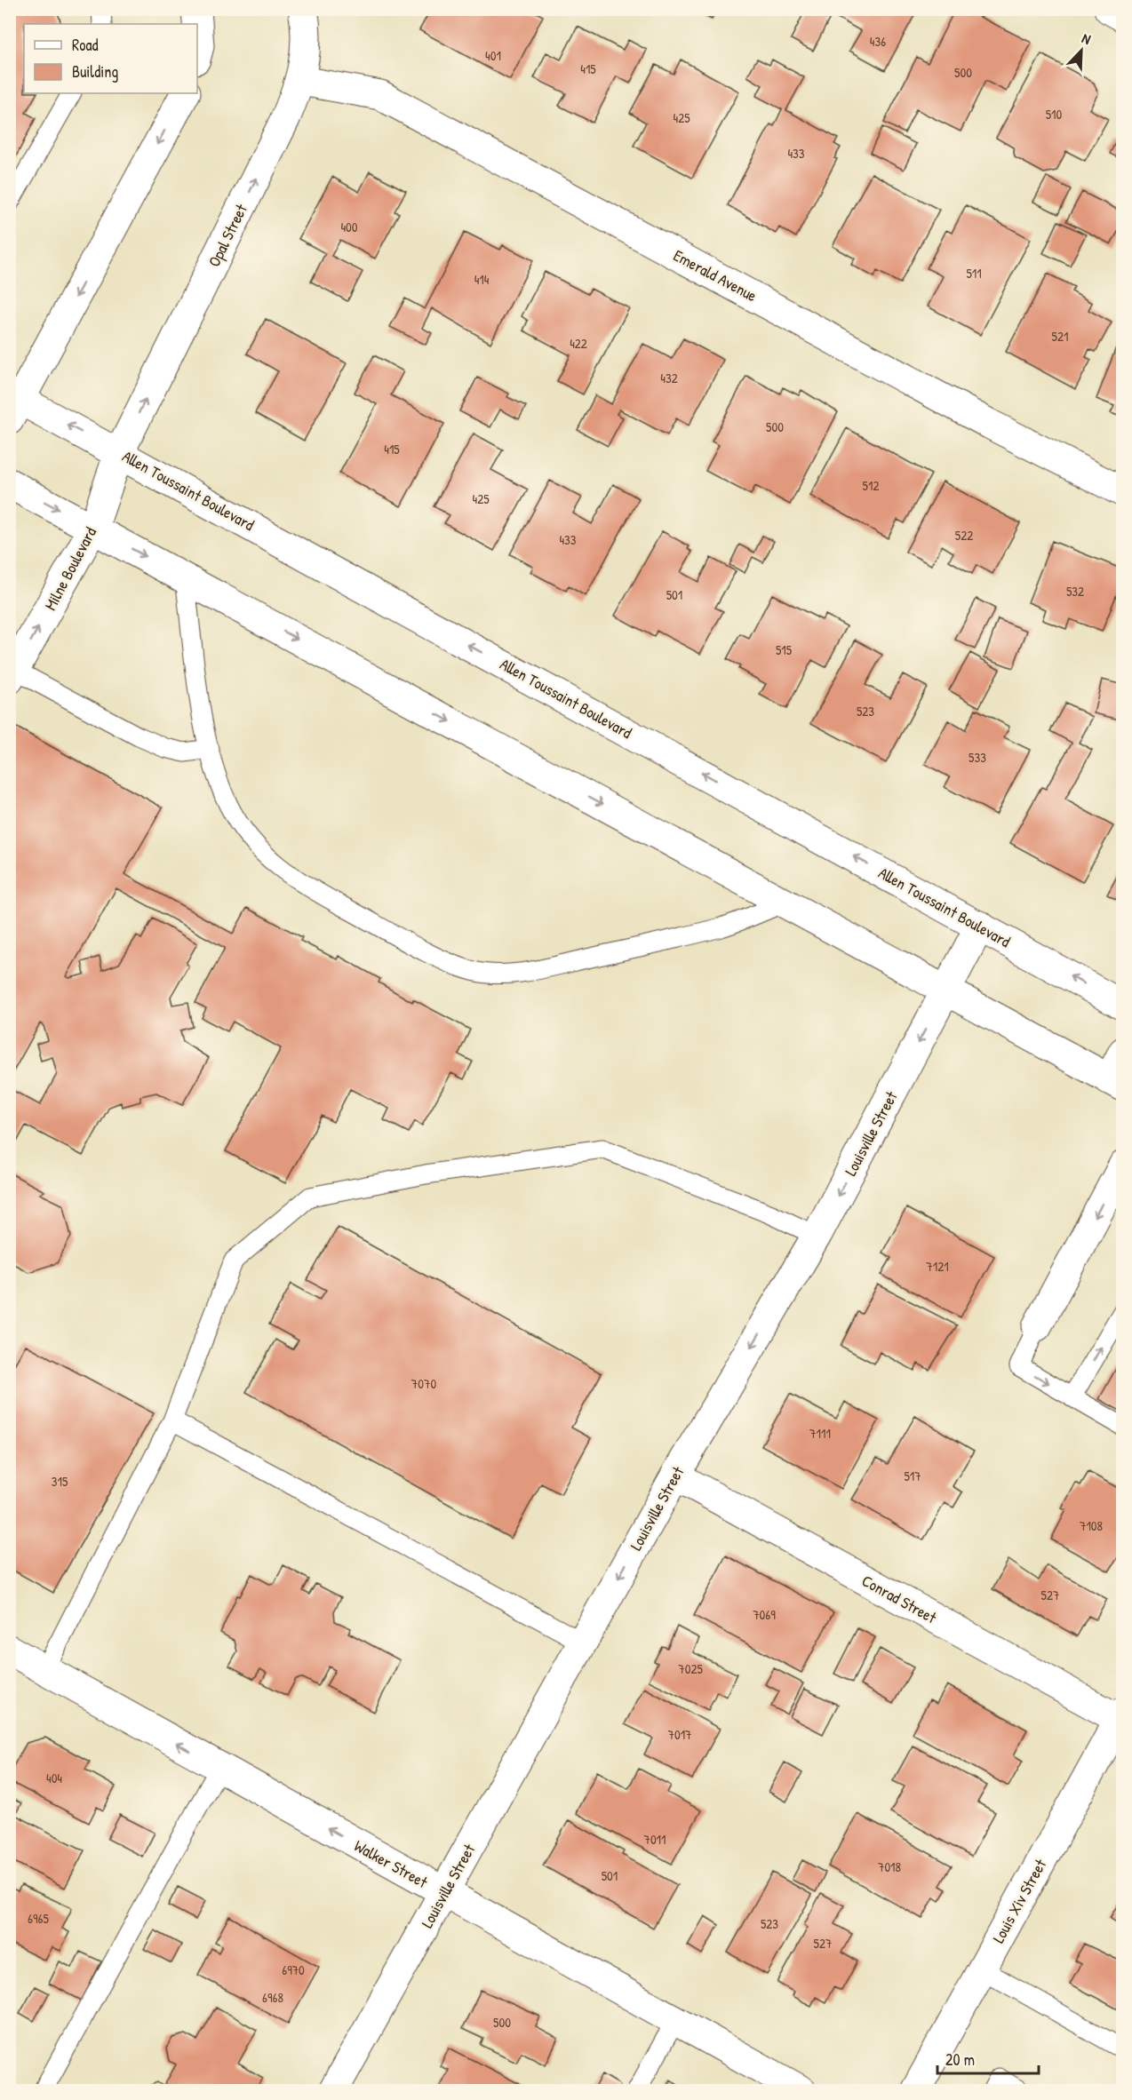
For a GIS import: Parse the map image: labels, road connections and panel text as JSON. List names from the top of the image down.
{
  "streets": {
    "street": [
      "Opal Street",
      "Emerald Avenue",
      "Allen Toussaint Boulevard",
      "Milne Boulevard",
      "Louisville Street",
      "Conrad Street",
      "Walker Street",
      "Louis Xiv Street"
    ]
  },
  "crossings": [
    ["Opal Street", "Emerald Avenue"],
    ["Opal Street", "Allen Toussaint Boulevard"],
    ["Opal Street", "Milne Boulevard"],
    ["Allen Toussaint Boulevard", "Milne Boulevard"],
    ["Allen Toussaint Boulevard", "Louisville Street"],
    ["Louisville Street", "Conrad Street"],
    ["Louisville Street", "Walker Street"],
    ["Conrad Street", "Louis Xiv Street"]
  ],
  "one_way": ["Milne Boulevard", "Louisville Street", "Walker Street"],
  "house_numbers": [
    "436",
    "401",
    "415",
    "500",
    "510",
    "425",
    "433",
    "400",
    "511",
    "414",
    "521",
    "422",
    "432",
    "500",
    "415",
    "512",
    "425",
    "522",
    "433",
    "532",
    "501",
    "515",
    "523",
    "533",
    "7121",
    "7070",
    "7111",
    "517",
    "315",
    "7108",
    "527",
    "7069",
    "7025",
    "7017",
    "404",
    "7011",
    "7018",
    "501",
    "6965",
    "523",
    "527",
    "6970",
    "6968",
    "500"
  ],
  "legend": ["Road", "Building"],
  "scale_bar": "20 m",
  "north": "top right"
}
